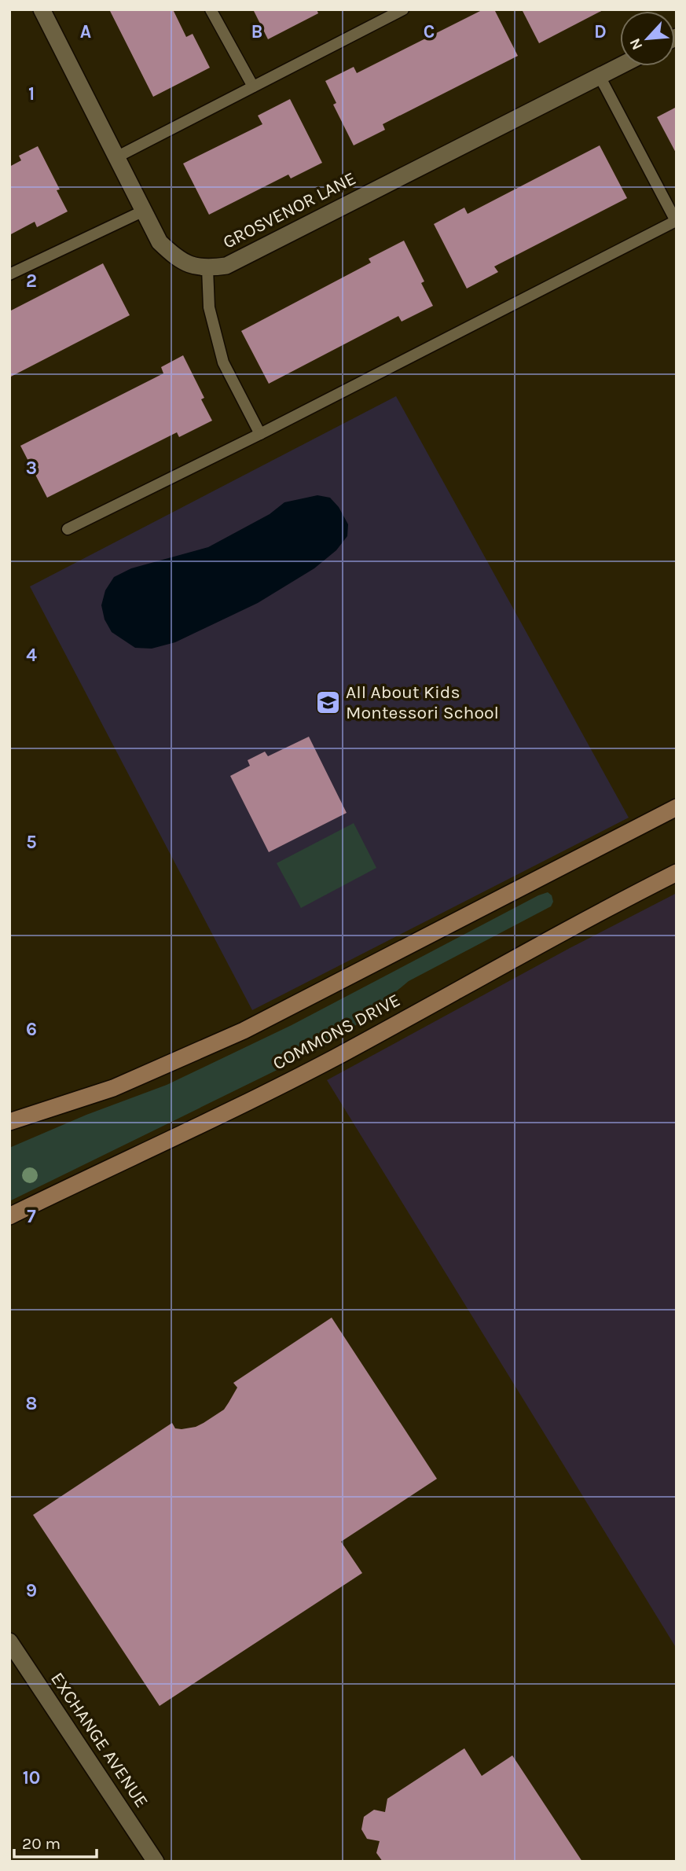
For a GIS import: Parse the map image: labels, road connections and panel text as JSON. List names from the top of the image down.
{
  "streets": {
    "street": ["GROSVENOR LANE", "COMMONS DRIVE", "EXCHANGE AVENUE"]
  },
  "places": {
    "school or university": ["All About Kids Montessori School"]
  },
  "scale_bar": "20 m",
  "north": "bottom left",
  "grid": {
    "columns": [
      "A",
      "B",
      "C",
      "D"
    ],
    "rows": [
      "1",
      "2",
      "3",
      "4",
      "5",
      "6",
      "7",
      "8",
      "9",
      "10"
    ]
  }
}
